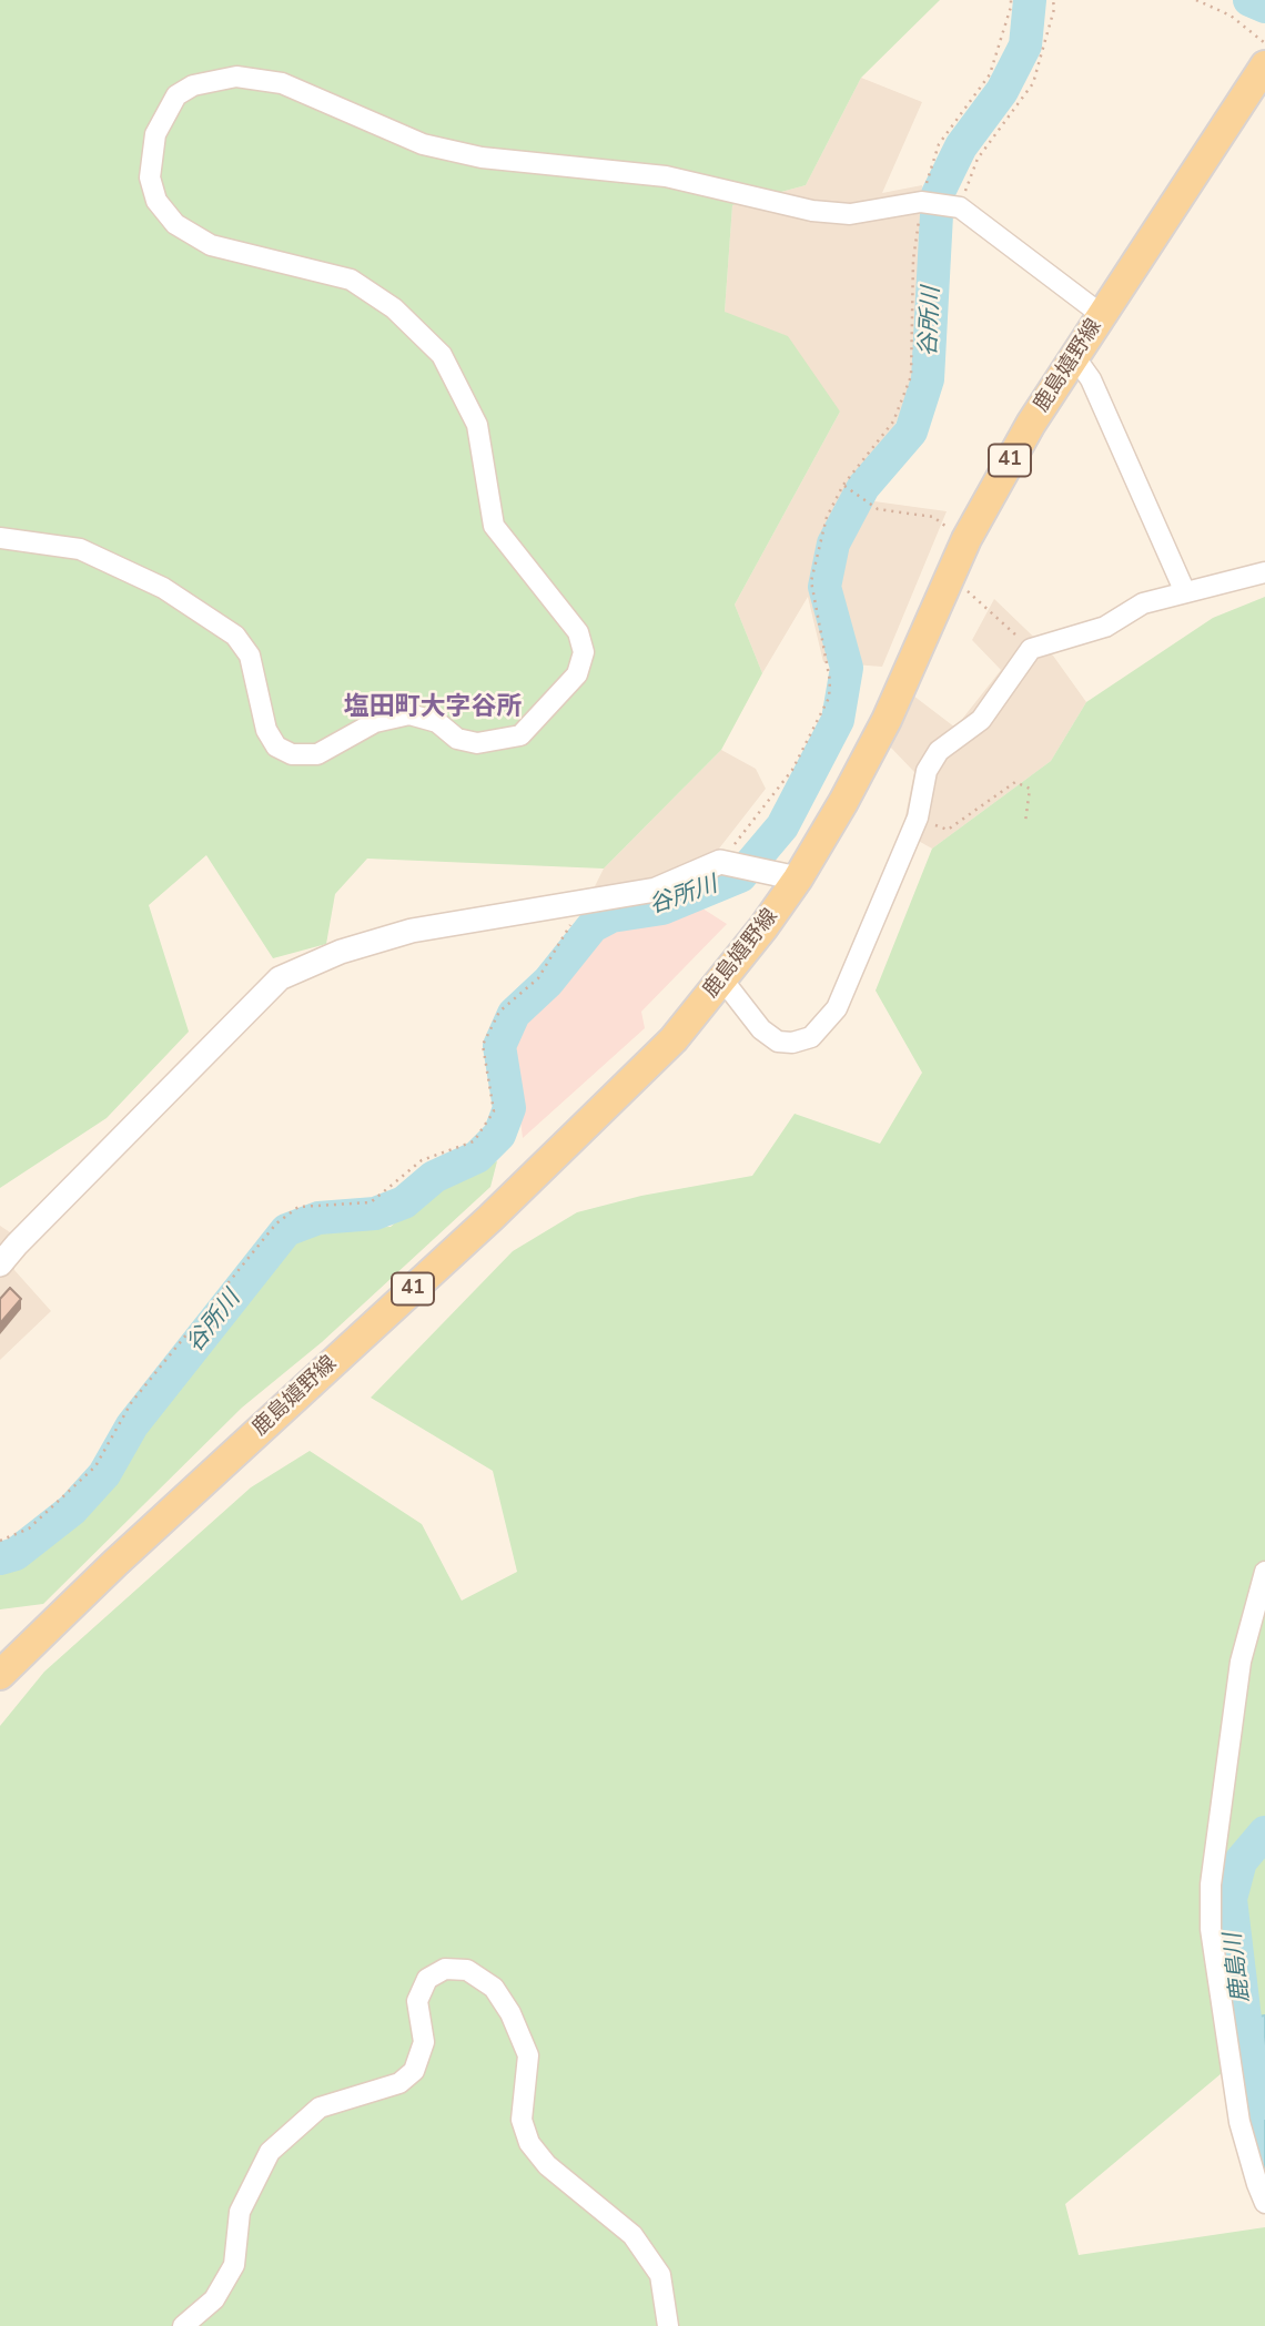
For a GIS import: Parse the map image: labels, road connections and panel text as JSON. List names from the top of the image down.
{
  "streets": {
    "main road": ["鹿島嬉野線", "41"]
  },
  "districts": ["塩田町大字谷所"],
  "water": ["谷所川", "鹿島川"]
}
